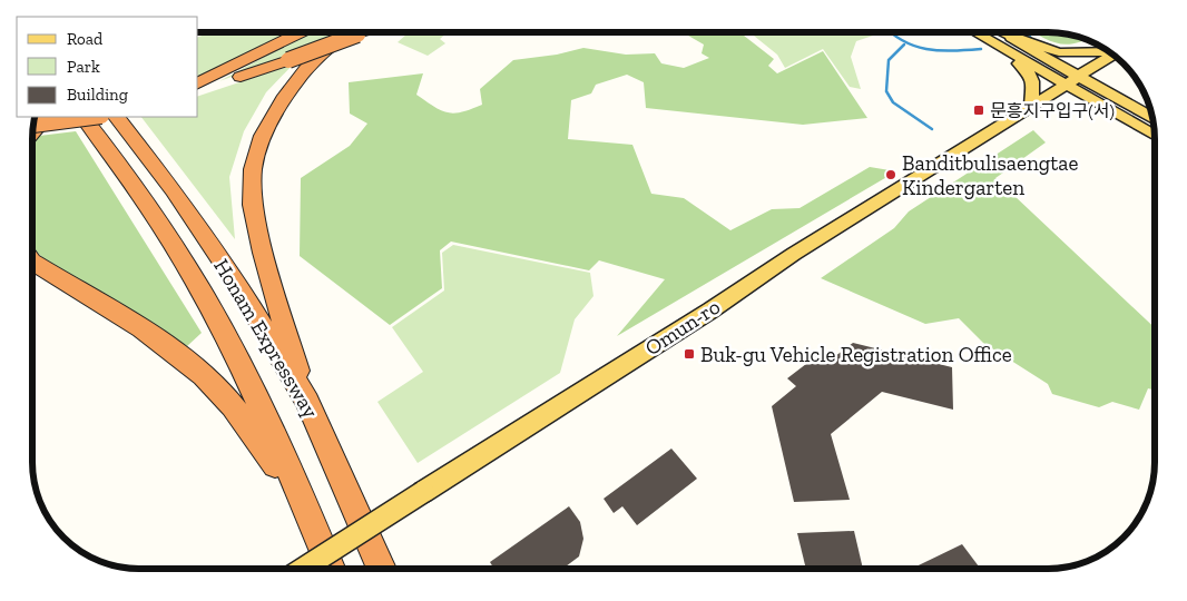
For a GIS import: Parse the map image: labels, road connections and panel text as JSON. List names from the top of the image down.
{
  "streets": {
    "highway": ["Honam Expressway"],
    "main road": ["Omun-ro"]
  },
  "places": {
    "transit": ["문흥지구입구(서)", "Buk-gu Vehicle Registration Office"],
    "other": ["Banditbulisaengtae Kindergarten"]
  },
  "legend": ["Road", "Park", "Building"]
}
